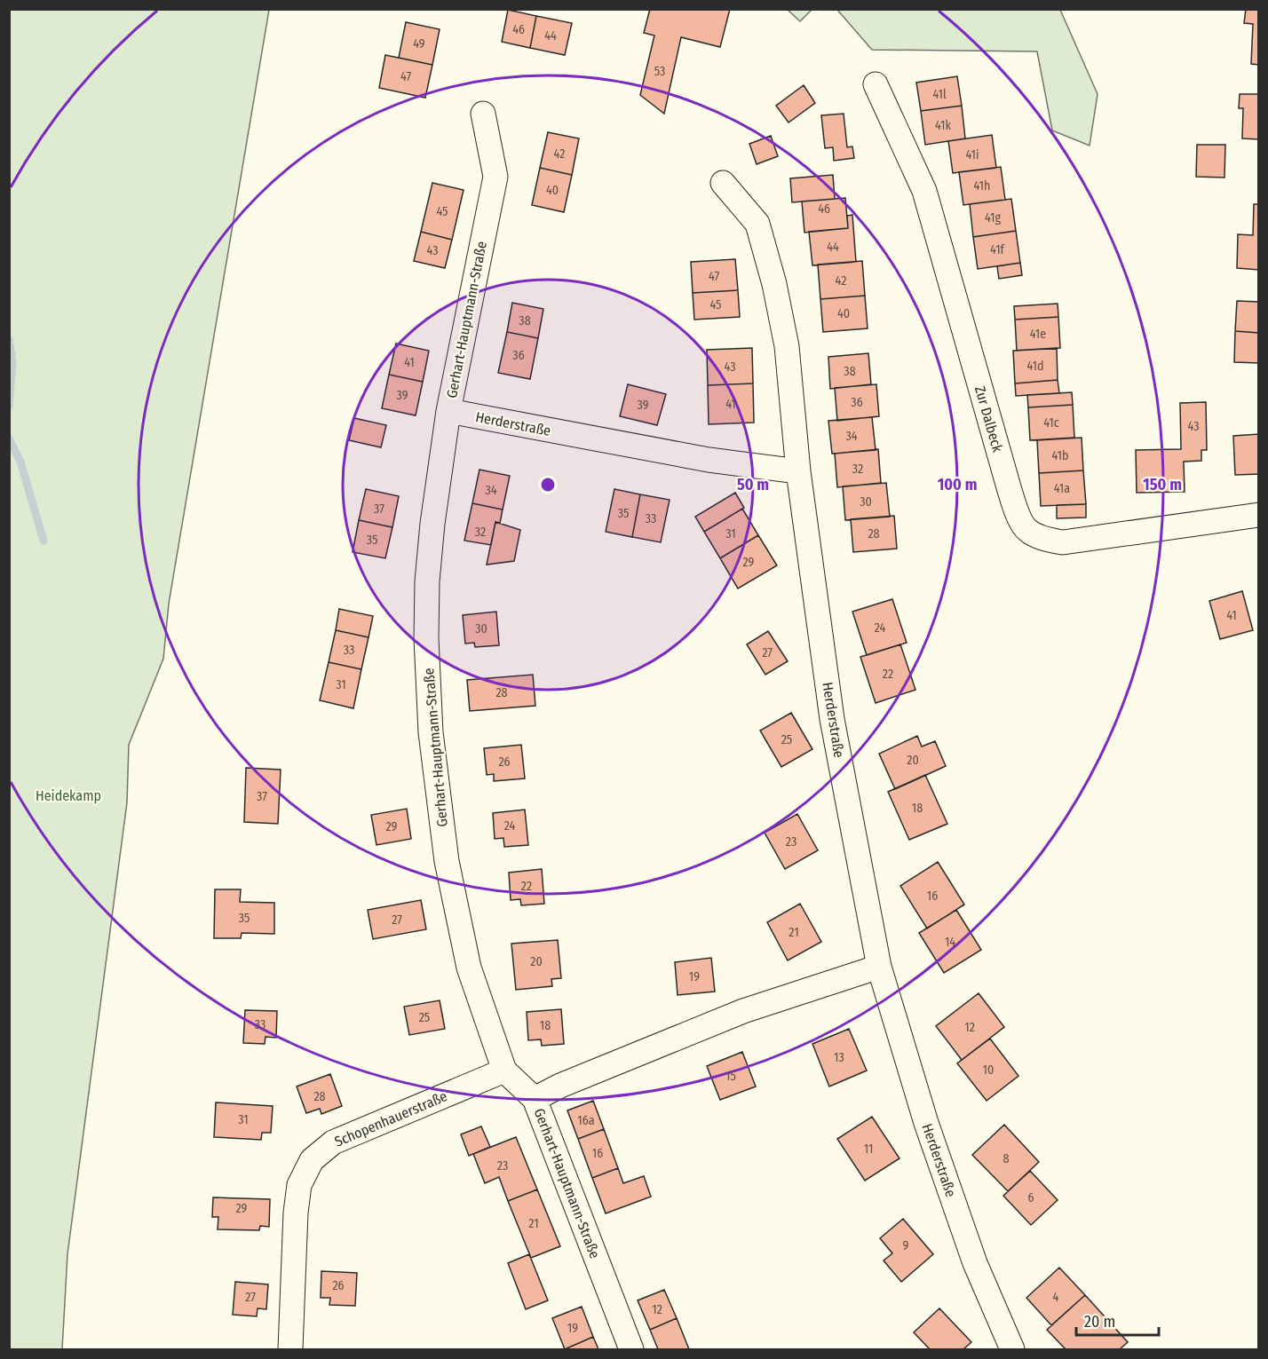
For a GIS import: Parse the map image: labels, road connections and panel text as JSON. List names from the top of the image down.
{
  "streets": {
    "street": [
      "Gerhart-Hauptmann-Straße",
      "Zur Dalbeck",
      "Herderstraße",
      "Schopenhauerstraße"
    ]
  },
  "crossings": [
    ["Gerhart-Hauptmann-Straße", "Herderstraße"],
    ["Gerhart-Hauptmann-Straße", "Schopenhauerstraße"]
  ],
  "parks": ["Heidekamp"],
  "house_numbers": [
    "46",
    "44",
    "49",
    "53",
    "47",
    "41l",
    "41k",
    "42",
    "41i",
    "41h",
    "40",
    "46",
    "45",
    "41g",
    "44",
    "41f",
    "43",
    "47",
    "42",
    "45",
    "40",
    "38",
    "41e",
    "36",
    "41",
    "41d",
    "43",
    "38",
    "39",
    "36",
    "41",
    "39",
    "41c",
    "43",
    "34",
    "41b",
    "32",
    "41a",
    "34",
    "30",
    "37",
    "35",
    "33",
    "32",
    "31",
    "28",
    "35",
    "29",
    "41",
    "24",
    "30",
    "33",
    "27",
    "22",
    "31",
    "28",
    "25",
    "20",
    "26",
    "37",
    "18",
    "24",
    "29",
    "23",
    "22",
    "16",
    "35",
    "27",
    "21",
    "14",
    "20",
    "19",
    "25",
    "33",
    "18",
    "12",
    "13",
    "10",
    "15",
    "28",
    "31",
    "16a",
    "11",
    "16",
    "8",
    "23",
    "6",
    "29",
    "21",
    "9",
    "26",
    "27",
    "4",
    "12",
    "19"
  ],
  "scale_bar": "20 m",
  "rings": ["50 m", "100 m", "150 m"]
}
